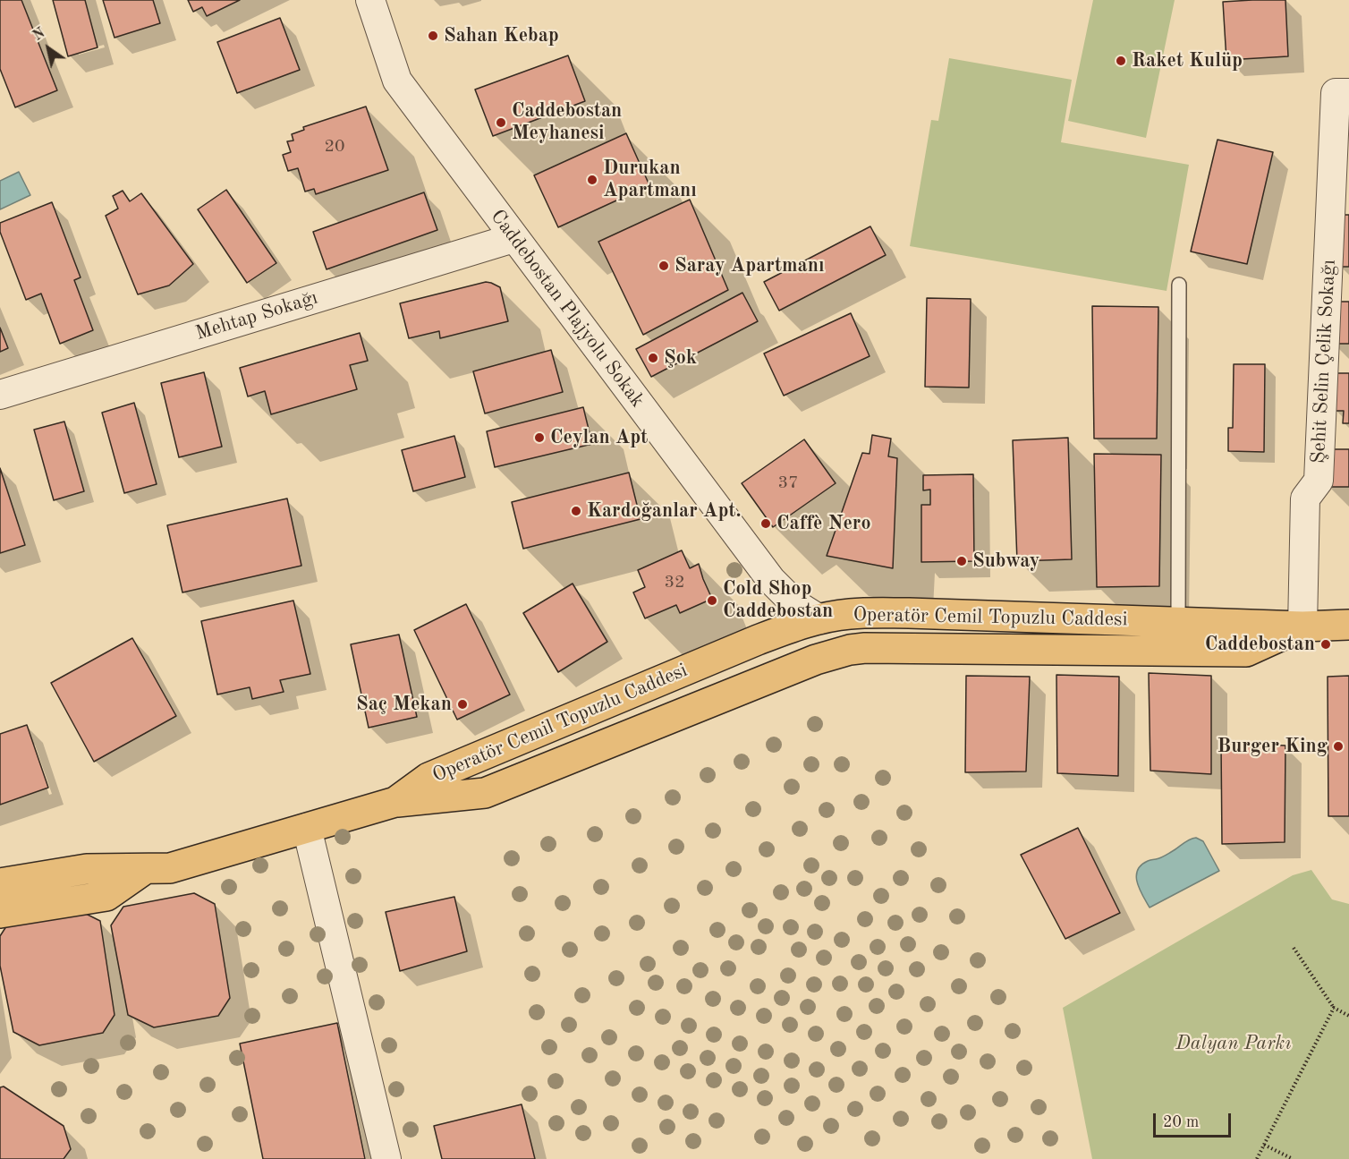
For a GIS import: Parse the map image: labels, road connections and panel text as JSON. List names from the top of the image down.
{
  "streets": {
    "main road": ["Operatör Cemil Topuzlu Caddesi"],
    "street": ["Caddebostan Plajyolu Sokak", "Mehtap Sokağı", "Şehit Selin Çelik Sokağı"]
  },
  "crossings": [
    ["Caddebostan Plajyolu Sokak", "Mehtap Sokağı"],
    ["Caddebostan Plajyolu Sokak", "Operatör Cemil Topuzlu Caddesi"],
    ["Şehit Selin Çelik Sokağı", "Operatör Cemil Topuzlu Caddesi"]
  ],
  "parks": ["Dalyan Parkı"],
  "places": [
    "Sahan Kebap",
    "Raket Kulüp",
    "Caddebostan Meyhanesi",
    "Durukan Apartmanı",
    "Saray Apartmanı",
    "Şok",
    "Ceylan Apt",
    "Kardoğanlar Apt.",
    "Caffè Nero",
    "Subway",
    "Cold Shop Caddebostan",
    "Caddebostan",
    "Saç Mekan",
    "Burger King"
  ],
  "house_numbers": ["20", "37", "32"],
  "scale_bar": "20 m",
  "north": "top left"
}
